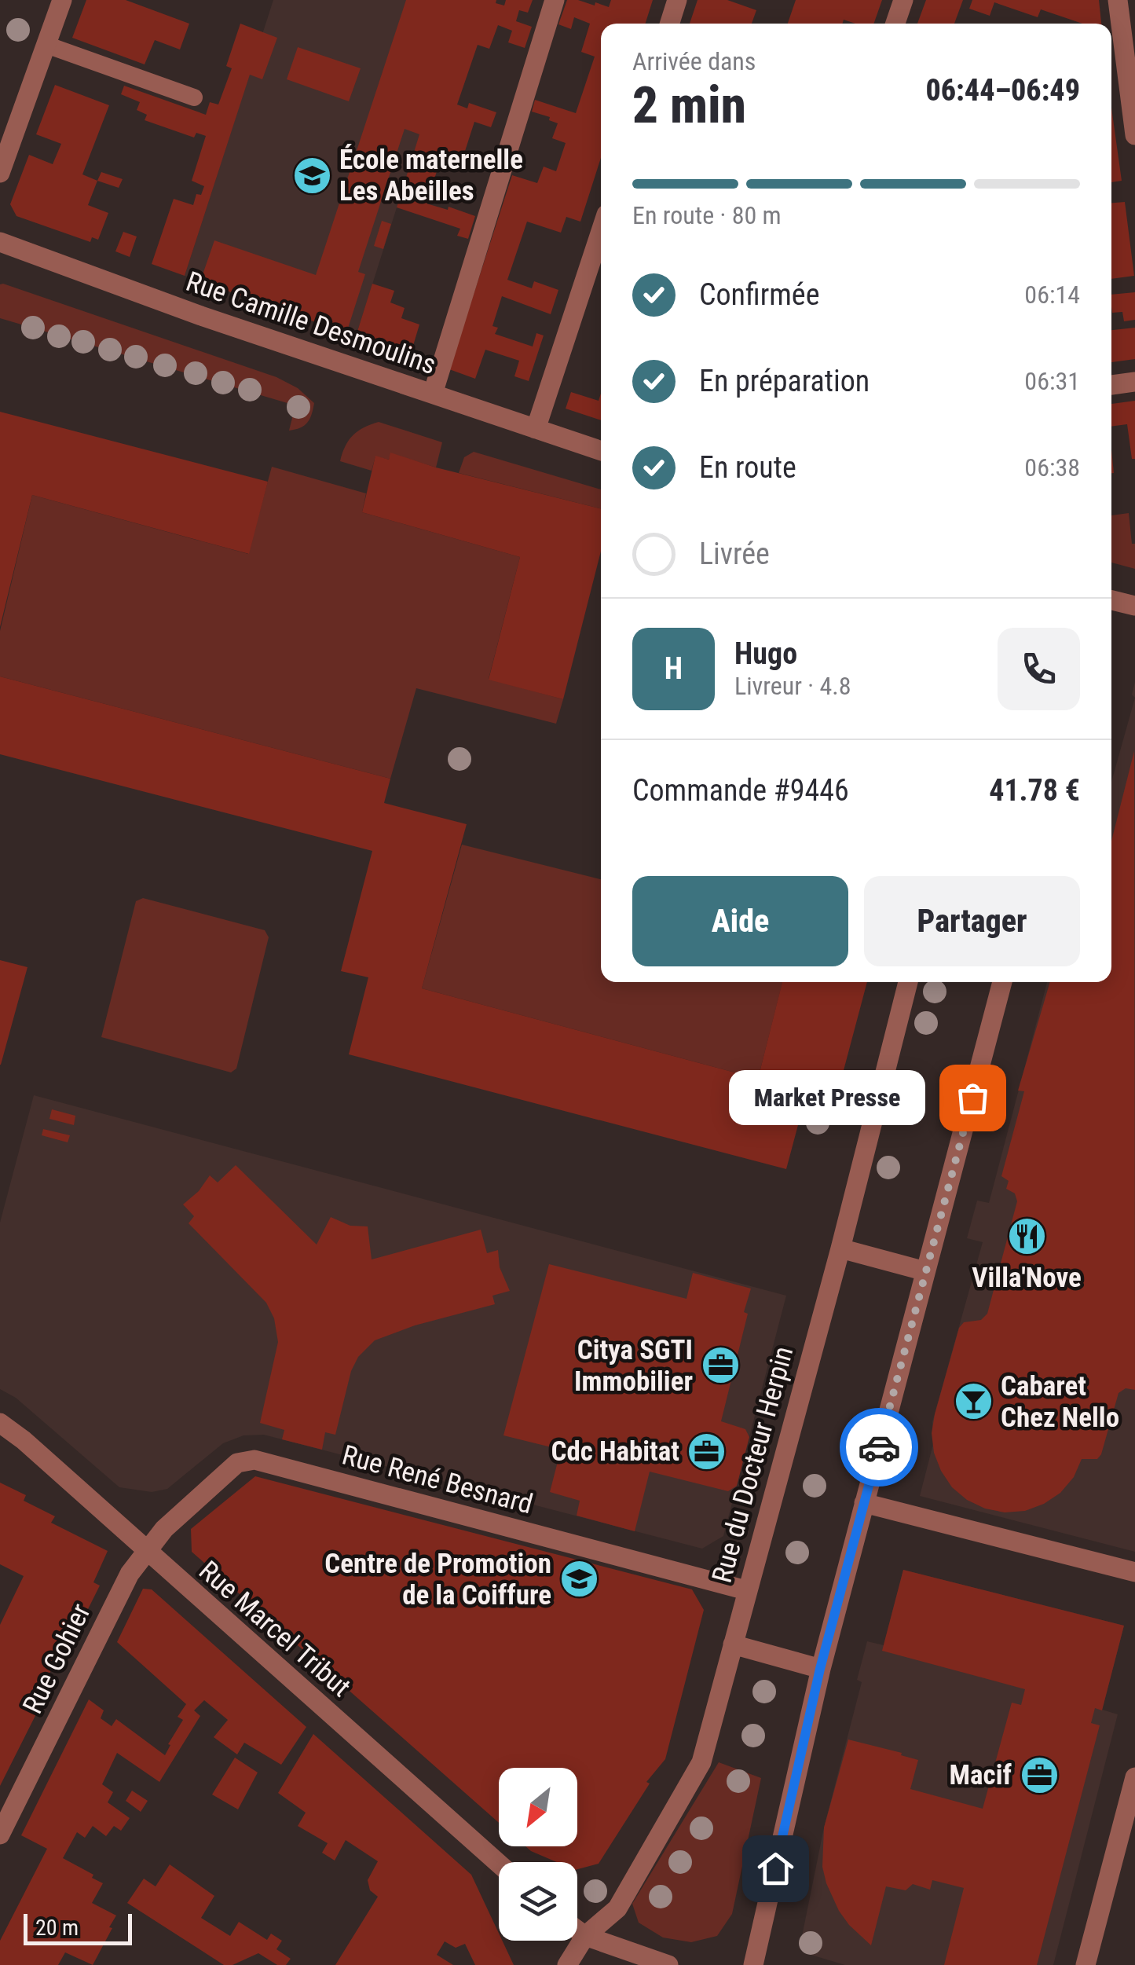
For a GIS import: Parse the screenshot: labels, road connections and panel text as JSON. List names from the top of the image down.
{
  "streets": {
    "street": [
      "Rue Camille Desmoulins",
      "Rue du Docteur Herpin",
      "Rue René Besnard",
      "Rue Marcel Tribut",
      "Rue Gohier"
    ]
  },
  "crossings": [
    ["Rue du Docteur Herpin", "Rue René Besnard"],
    ["Rue René Besnard", "Rue Marcel Tribut"],
    ["Rue René Besnard", "Rue Gohier"],
    ["Rue Marcel Tribut", "Rue Gohier"]
  ],
  "places": {
    "school or university": ["École maternelle Les Abeilles", "Centre de Promotion de la Coiffure"],
    "other": ["Market Presse"],
    "restaurant": ["Villa'Nove"],
    "office": ["Citya SGTI Immobilier", "Cdc Habitat", "Macif"],
    "bar": ["Cabaret Chez Nello"]
  },
  "scale_bar": "20 m",
  "north": "bottom left",
  "page": {
    "heading": ["2 min", "Arrivée dans", "06:44–06:49"],
    "panel": [
      "Hugo",
      "Livreur · 4.8",
      "Commande #9446",
      "41.78 €"
    ],
    "bar": "En route · 80 m",
    "list": [
      ["Confirmée", "06:14"],
      ["En préparation", "06:31"],
      ["En route", "06:38"],
      "Livrée"
    ],
    "round": "H",
    "buttons": ["Aide", "Partager"],
    "bubble": "Market Presse",
    "scale": "20 m"
  }
}
